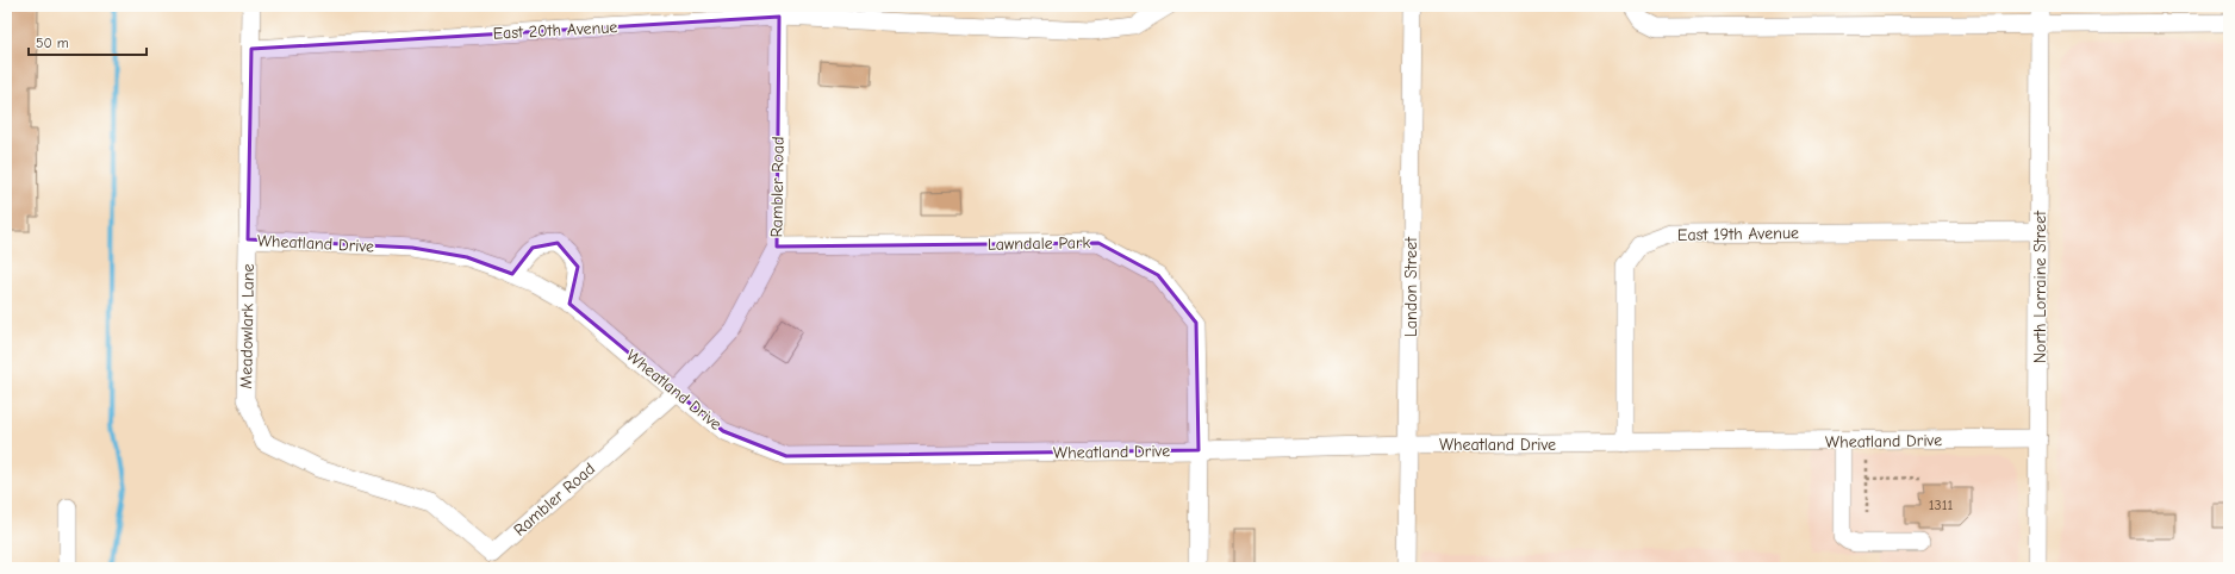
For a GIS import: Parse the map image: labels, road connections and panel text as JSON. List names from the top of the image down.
{
  "streets": {
    "street": [
      "East 20th Avenue",
      "Rambler Road",
      "East 19th Avenue",
      "Wheatland Drive",
      "Lawndale Park",
      "Landon Street",
      "North Lorraine Street",
      "Meadowlark Lane"
    ]
  },
  "crossings": [
    ["East 20th Avenue", "Rambler Road"],
    ["East 20th Avenue", "Meadowlark Lane"],
    ["Rambler Road", "Wheatland Drive"],
    ["Rambler Road", "Lawndale Park"],
    ["Rambler Road", "Meadowlark Lane"],
    ["East 19th Avenue", "Wheatland Drive"],
    ["East 19th Avenue", "North Lorraine Street"],
    ["Wheatland Drive", "Lawndale Park"],
    ["Wheatland Drive", "Landon Street"],
    ["Wheatland Drive", "North Lorraine Street"],
    ["Wheatland Drive", "Meadowlark Lane"]
  ],
  "house_numbers": ["1311"],
  "scale_bar": "50 m"
}
